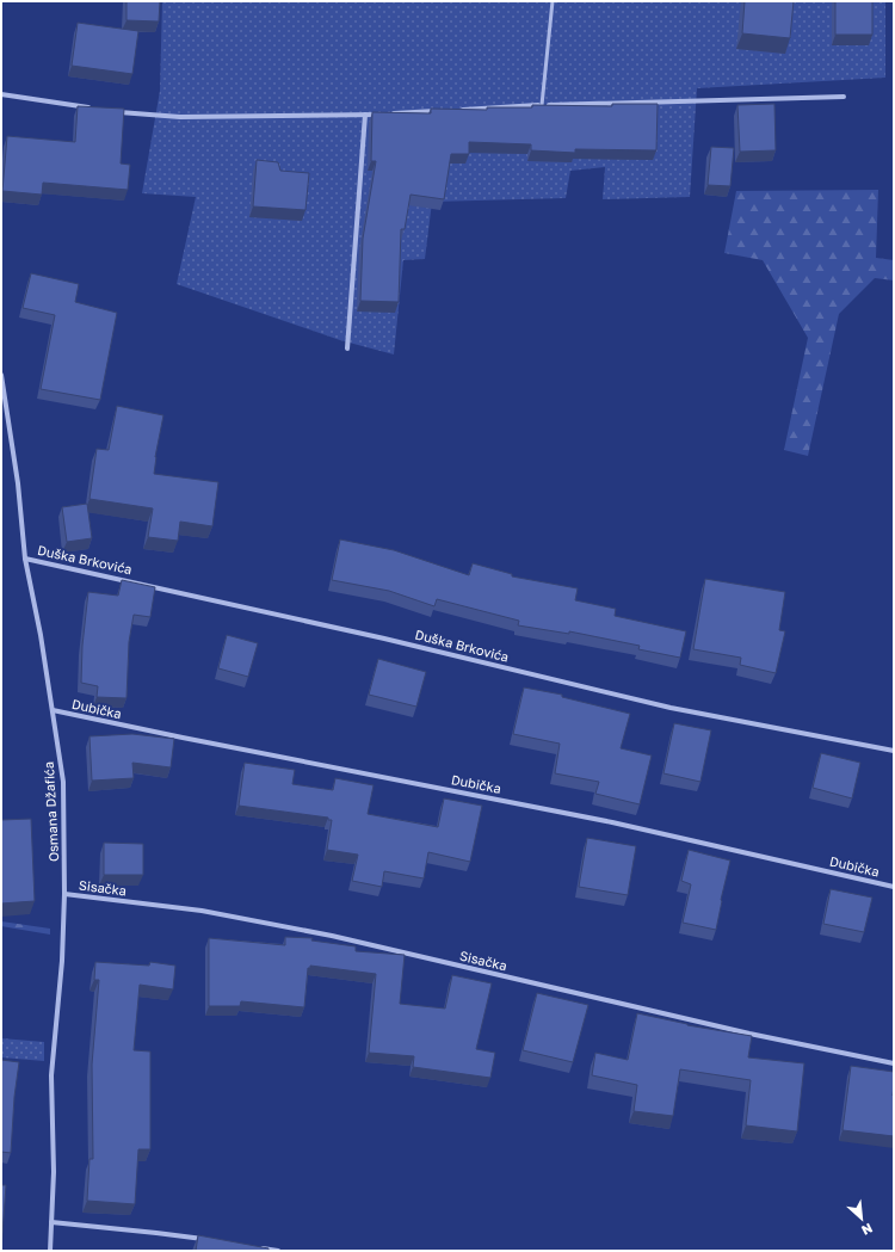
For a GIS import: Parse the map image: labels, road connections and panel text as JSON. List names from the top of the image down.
{
  "streets": {
    "street": [
      "Duška Brkovića",
      "Dubička",
      "Osmana Džafića",
      "Sisačka"
    ]
  },
  "crossings": [
    ["Duška Brkovića", "Osmana Džafića"],
    ["Dubička", "Osmana Džafića"],
    ["Osmana Džafića", "Sisačka"]
  ],
  "north": "bottom right"
}
